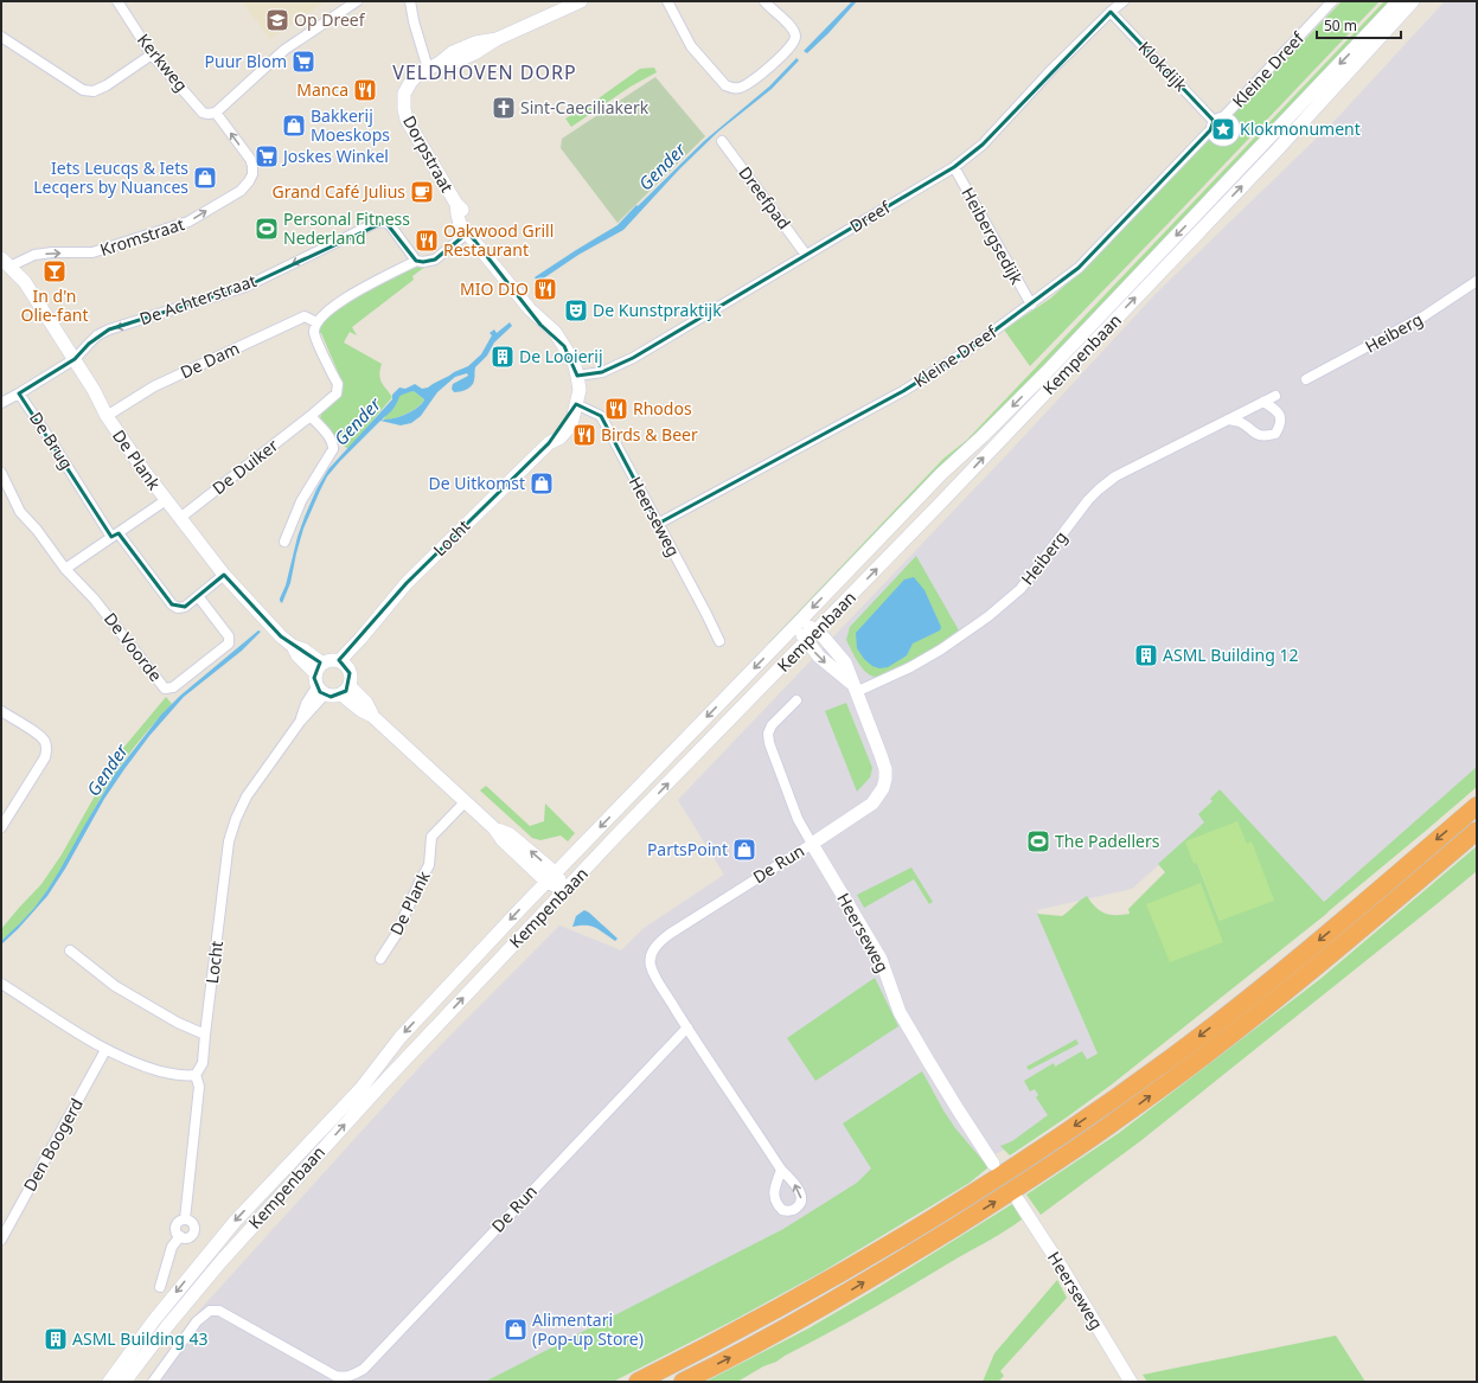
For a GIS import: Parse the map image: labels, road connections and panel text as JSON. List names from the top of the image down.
{
  "streets": {
    "main road": [
      "Dorpstraat",
      "Kempenbaan",
      "De Plank",
      "Heerseweg",
      "Locht",
      "De Run"
    ],
    "street": [
      "Kerkweg",
      "Klokdijk",
      "Kleine Dreef",
      "Dreefpad",
      "Dreef",
      "Heibergsedijk",
      "Kromstraat",
      "De Achterstraat",
      "Heiberg",
      "De Dam",
      "De Brug",
      "De Duiker",
      "De Voorde",
      "Den Boogerd"
    ]
  },
  "crossings": [
    ["Kerkweg", "Kromstraat"],
    ["Klokdijk", "Kleine Dreef"],
    ["Klokdijk", "Dreef"],
    ["Kleine Dreef", "Heibergsedijk"],
    ["Kleine Dreef", "Heerseweg"],
    ["Dorpstraat", "Dreef"],
    ["Dorpstraat", "Heerseweg"],
    ["Dorpstraat", "Locht"],
    ["Dreefpad", "Dreef"],
    ["Dreef", "Heibergsedijk"],
    ["Kromstraat", "De Plank"],
    ["De Achterstraat", "De Plank"],
    ["Heiberg", "De Run"],
    ["Kempenbaan", "De Run"],
    ["De Dam", "De Plank"],
    ["De Dam", "De Duiker"],
    ["De Brug", "De Plank"],
    ["De Brug", "De Voorde"],
    ["De Plank", "De Duiker"],
    ["De Plank", "Locht"],
    ["Heerseweg", "Locht"],
    ["Heerseweg", "De Run"]
  ],
  "districts": ["VELDHOVEN DORP"],
  "water": ["Gender"],
  "places": {
    "school or university": ["Op Dreef"],
    "supermarket": ["Puur Blom", "Joskes Winkel"],
    "restaurant": [
      "Manca",
      "Oakwood Grill Restaurant",
      "MIO DIO",
      "Rhodos",
      "Birds & Beer"
    ],
    "church": ["Sint-Caeciliakerk"],
    "shop": [
      "Bakkerij Moeskops",
      "Iets Leucqs & Iets Lecqers by Nuances",
      "De Uitkomst",
      "PartsPoint",
      "Alimentari (Pop-up Store)"
    ],
    "place": ["Klokmonument"],
    "cafe": ["Grand Café Julius"],
    "sports": ["Personal Fitness Nederland", "The Padellers"],
    "bar": ["In d'n Olie-fant"],
    "theatre": ["De Kunstpraktijk"],
    "building": ["De Looierij", "ASML Building 12", "ASML Building 43"]
  },
  "scale_bar": "50 m"
}
